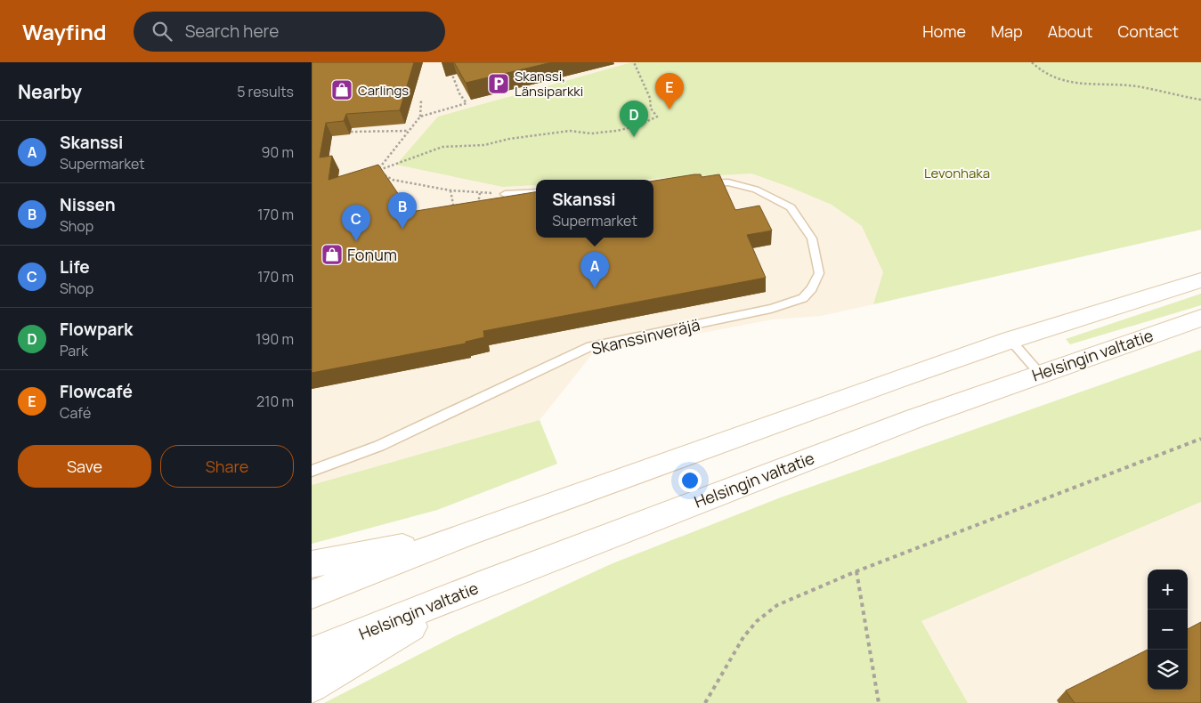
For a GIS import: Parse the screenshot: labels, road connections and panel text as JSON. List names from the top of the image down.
{
  "streets": {
    "highway": ["Helsingin valtatie"],
    "lane": ["Skanssinveräjä"]
  },
  "parks": ["Levonhaka"],
  "places": {
    "parking": ["Skanssi, Länsiparkki"],
    "shop": ["Carlings", "Fonum"]
  },
  "page": {
    "header": "Wayfind",
    "search": "Search here",
    "nav": [
      "Home",
      "Map",
      "About",
      "Contact"
    ],
    "heading": ["Nearby", "5 results"],
    "pins": [
      "E",
      "D",
      "B",
      "C",
      "A"
    ],
    "list": [
      {
        "mark": "A",
        "name": "Skanssi",
        "note": "Supermarket",
        "value": "90 m"
      },
      {
        "mark": "B",
        "name": "Nissen",
        "note": "Shop",
        "value": "170 m"
      },
      {
        "mark": "C",
        "name": "Life",
        "note": "Shop",
        "value": "170 m"
      },
      {
        "mark": "D",
        "name": "Flowpark",
        "note": "Park",
        "value": "190 m"
      },
      {
        "mark": "E",
        "name": "Flowcafé",
        "note": "Café",
        "value": "210 m"
      }
    ],
    "popup": ["Skanssi", "Supermarket"],
    "buttons": ["Save", "Share"],
    "map_buttons": ["+", "−"]
  }
}
